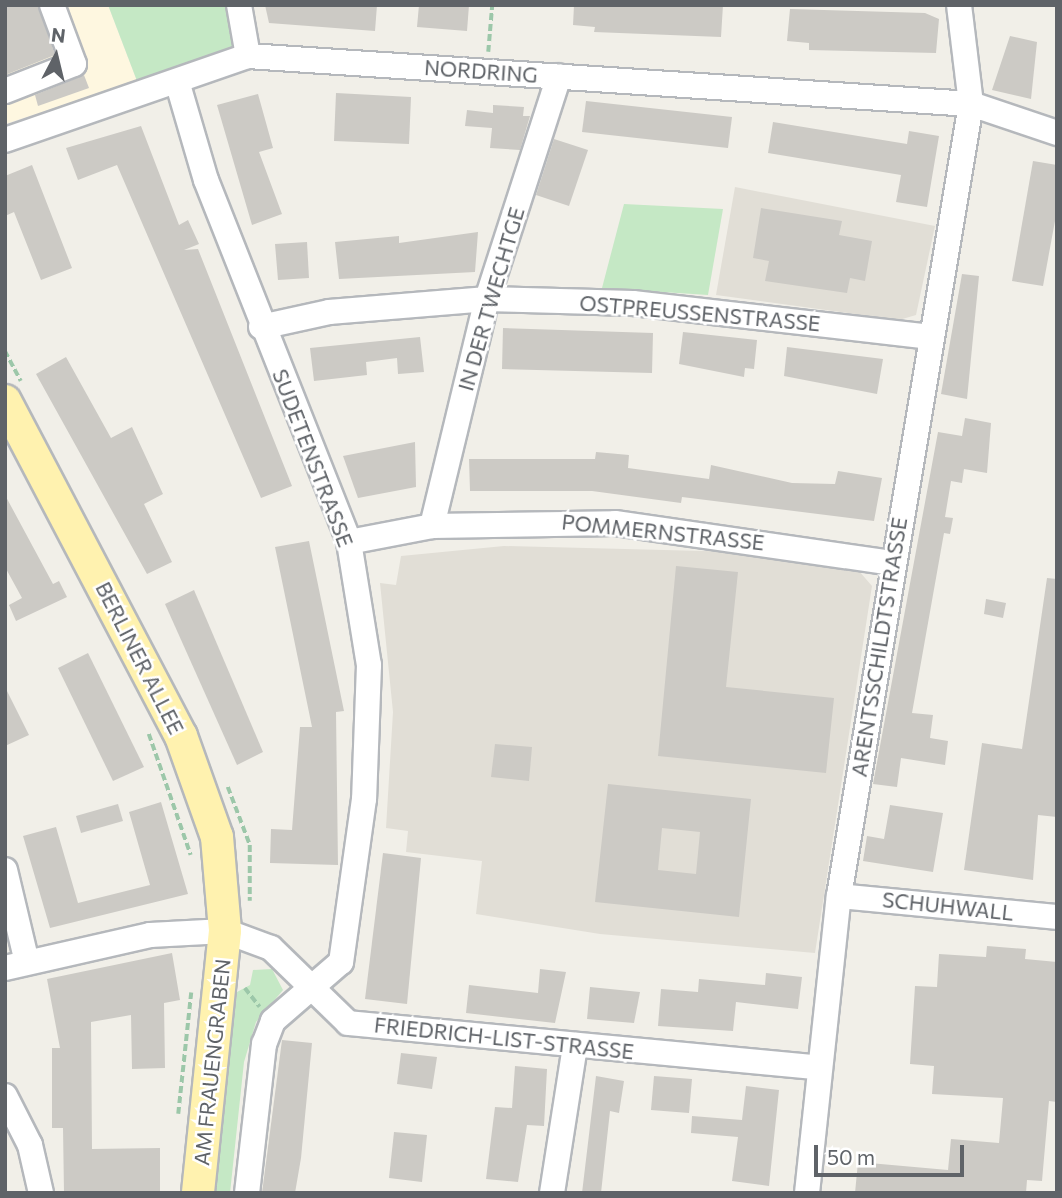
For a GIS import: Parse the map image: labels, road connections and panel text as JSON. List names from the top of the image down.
{
  "streets": {
    "main road": ["BERLINER ALLEE", "AM FRAUENGRABEN"],
    "street": [
      "NORDRING",
      "IN DER TWECHTGE",
      "OSTPREUSSENSTRASSE",
      "SUDETENSTRASSE",
      "POMMERNSTRASSE",
      "ARENTSSCHILDTSTRASSE",
      "SCHUHWALL",
      "FRIEDRICH-LIST-STRASSE"
    ]
  },
  "crossings": [
    ["NORDRING", "IN DER TWECHTGE"],
    ["NORDRING", "SUDETENSTRASSE"],
    ["NORDRING", "ARENTSSCHILDTSTRASSE"],
    ["IN DER TWECHTGE", "OSTPREUSSENSTRASSE"],
    ["IN DER TWECHTGE", "POMMERNSTRASSE"],
    ["OSTPREUSSENSTRASSE", "SUDETENSTRASSE"],
    ["OSTPREUSSENSTRASSE", "ARENTSSCHILDTSTRASSE"],
    ["SUDETENSTRASSE", "POMMERNSTRASSE"],
    ["SUDETENSTRASSE", "FRIEDRICH-LIST-STRASSE"],
    ["POMMERNSTRASSE", "ARENTSSCHILDTSTRASSE"],
    ["ARENTSSCHILDTSTRASSE", "SCHUHWALL"],
    ["ARENTSSCHILDTSTRASSE", "FRIEDRICH-LIST-STRASSE"],
    ["BERLINER ALLEE", "FRIEDRICH-LIST-STRASSE"],
    ["BERLINER ALLEE", "AM FRAUENGRABEN"],
    ["FRIEDRICH-LIST-STRASSE", "AM FRAUENGRABEN"]
  ],
  "scale_bar": "50 m",
  "north": "top"
}
